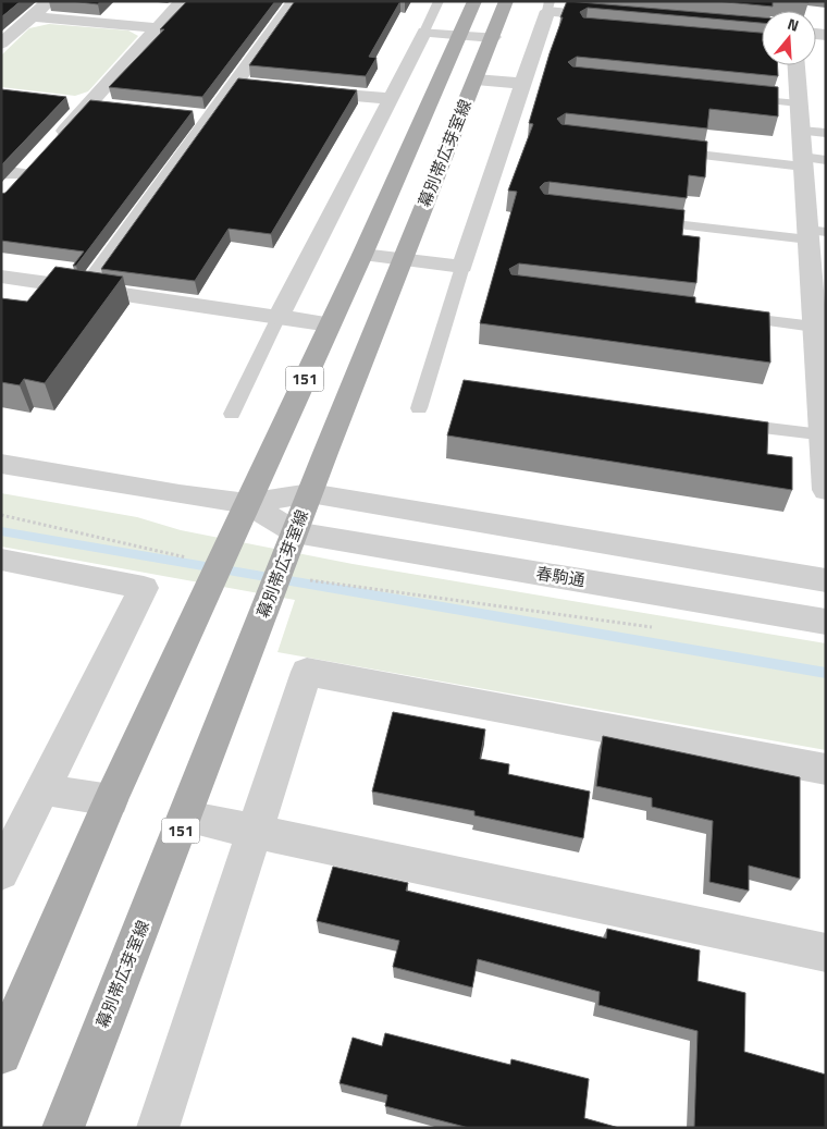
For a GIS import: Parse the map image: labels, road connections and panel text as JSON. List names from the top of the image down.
{
  "streets": {
    "main road": ["幕別帯広芽室線", "151"],
    "street": ["春駒通"]
  },
  "crossings": [
    ["幕別帯広芽室線", "春駒通"]
  ],
  "north": "top"
}
